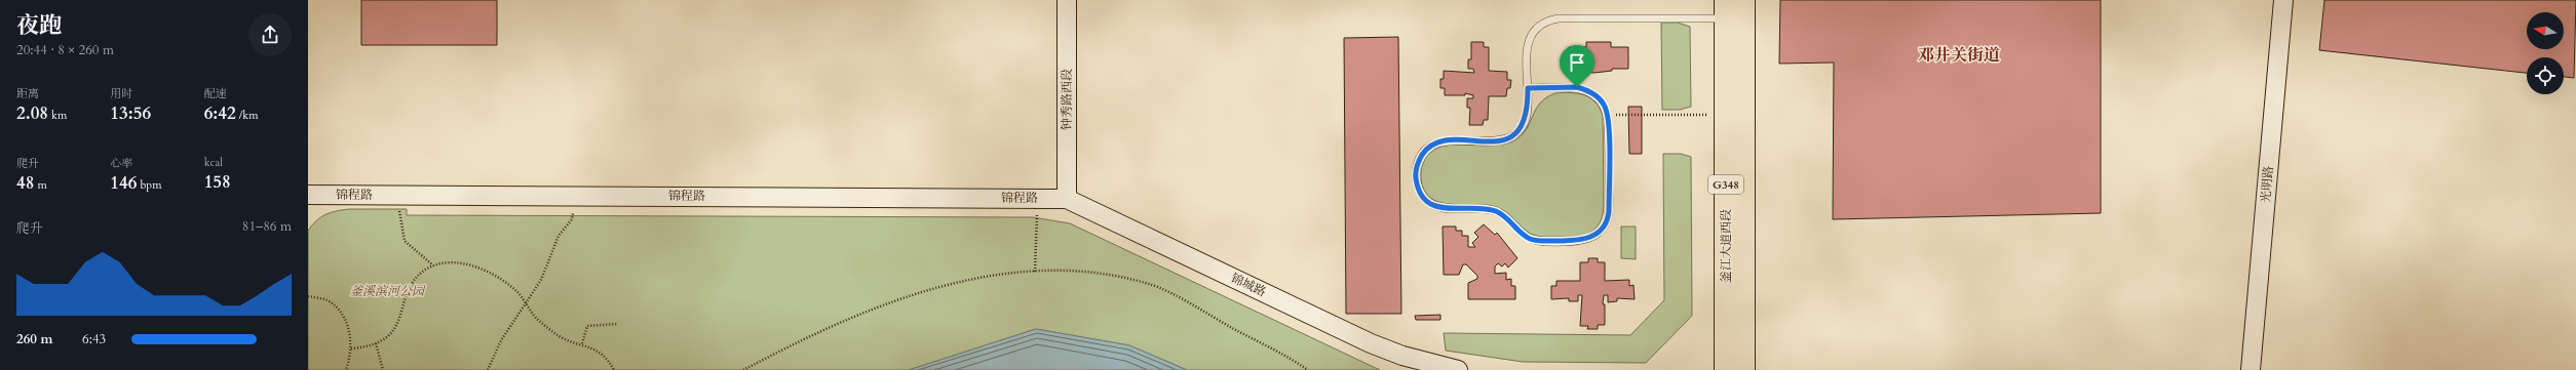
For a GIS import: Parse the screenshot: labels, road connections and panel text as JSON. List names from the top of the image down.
{
  "streets": {
    "highway": ["G348", "釜江大道西段"],
    "street": [
      "钟秀路西段",
      "光明路",
      "锦程路",
      "锦城路"
    ]
  },
  "crossings": [
    ["钟秀路西段", "锦程路"],
    ["钟秀路西段", "锦城路"],
    ["锦程路", "锦城路"]
  ],
  "districts": ["邓井关街道"],
  "parks": ["釜溪滨河公园"],
  "north": "left",
  "page": {
    "heading": ["夜跑", "20:44 · 8 × 260 m"],
    "stats": [
      ["距离", "2.08 km"],
      ["用时", "13:56"],
      ["配速", "6:42 /km"],
      ["爬升", "48 m"],
      ["心率", "146 bpm"],
      ["kcal", "158"]
    ],
    "chart": ["爬升", "81–86 m"],
    "list": [
      {
        "name": "260 m",
        "note": "6:43"
      }
    ]
  }
}
